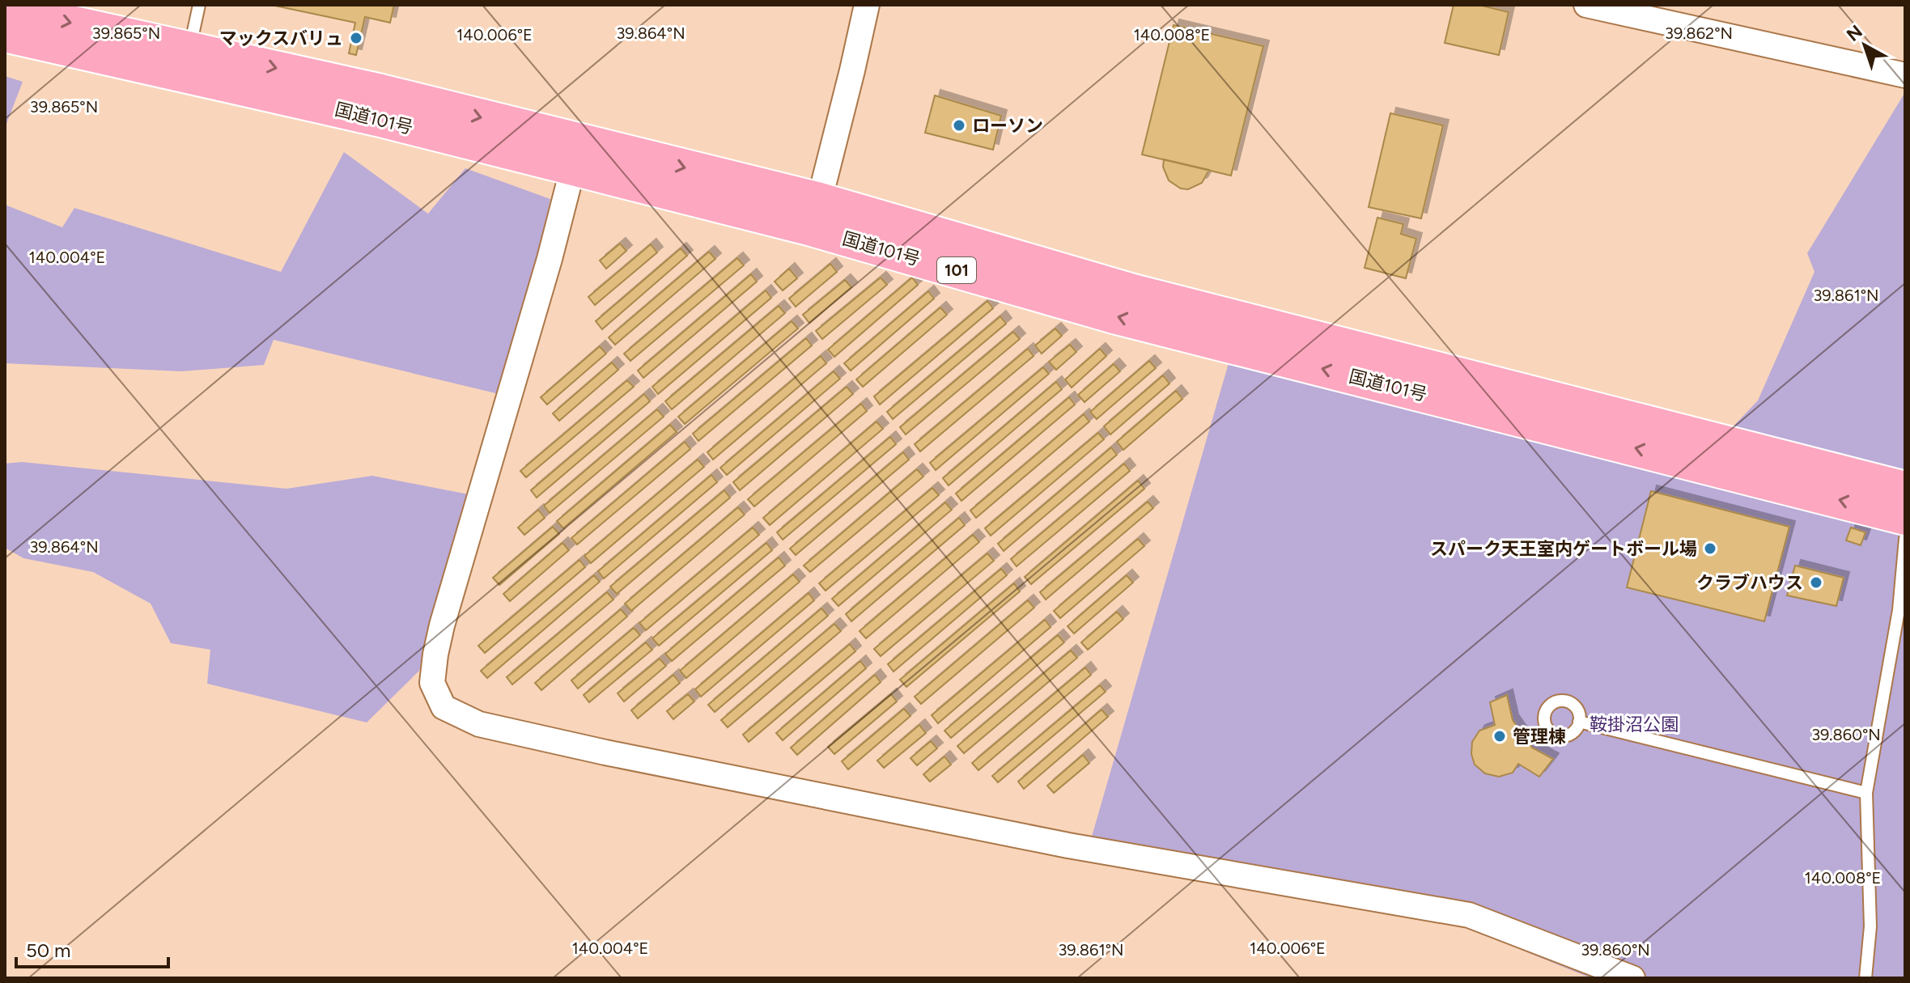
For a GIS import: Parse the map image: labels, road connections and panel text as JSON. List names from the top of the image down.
{
  "streets": {
    "highway": ["国道101号", "101"]
  },
  "parks": ["鞍掛沼公園"],
  "places": [
    "マックスバリュ",
    "ローソン",
    "スパーク天王室内ゲートボール場",
    "クラブハウス",
    "管理棟"
  ],
  "scale_bar": "50 m",
  "north": "top left",
  "coordinates": [
    "39.865°N",
    "39.864°N",
    "39.862°N",
    "140.006°E",
    "140.008°E",
    "140.004°E",
    "39.861°N",
    "39.860°N"
  ]
}
